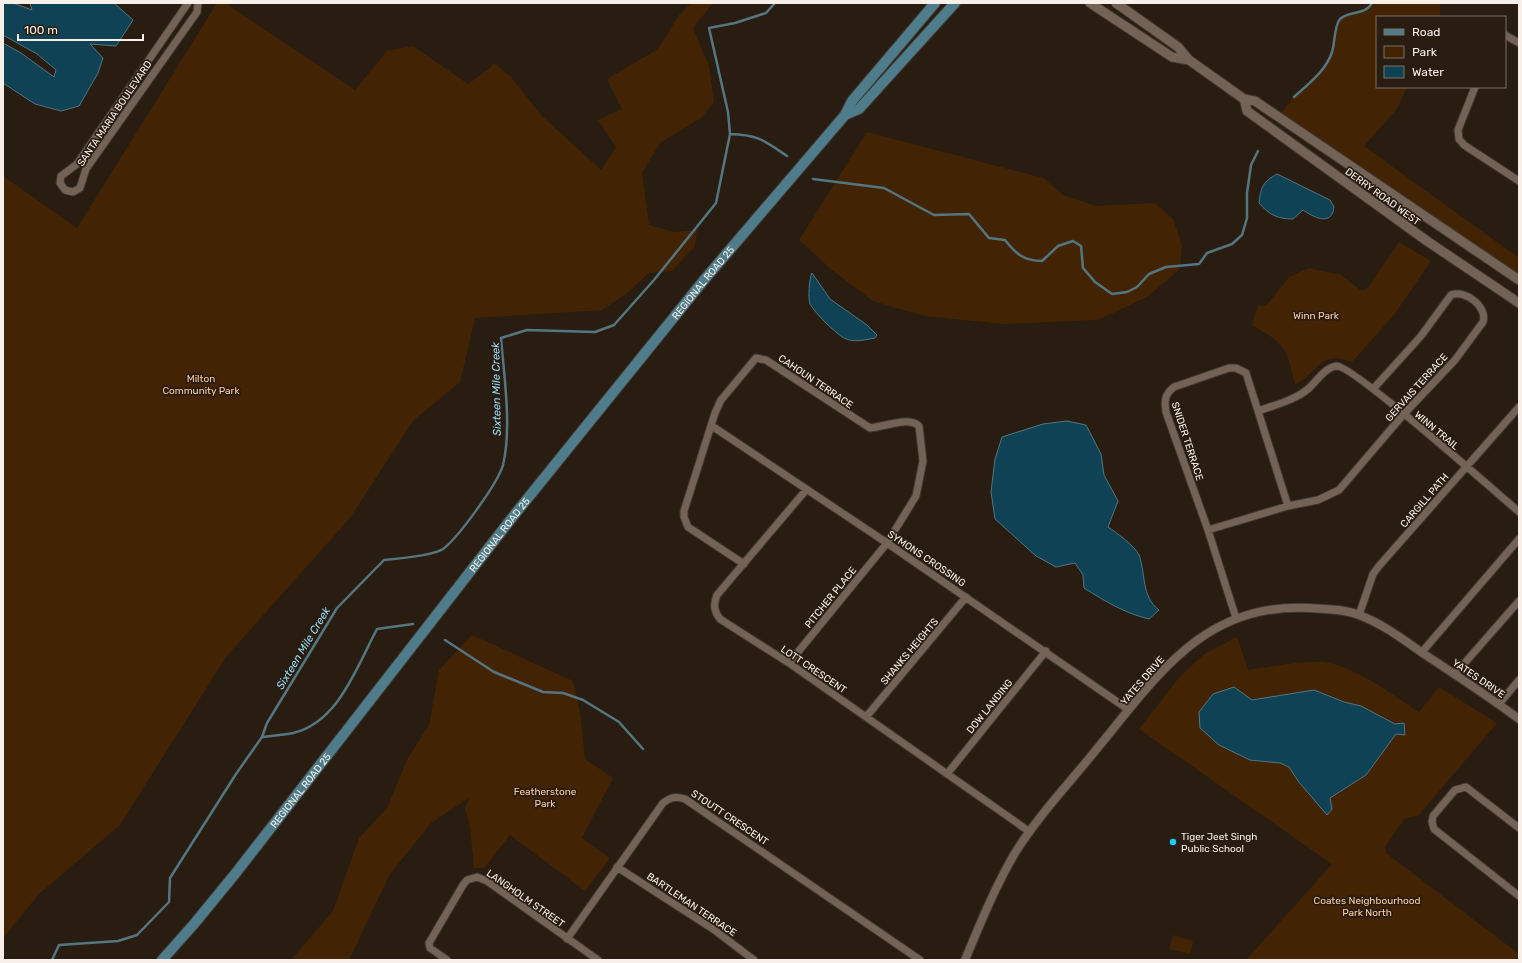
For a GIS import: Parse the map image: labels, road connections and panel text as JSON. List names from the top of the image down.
{
  "streets": {
    "main road": ["DERRY ROAD WEST", "REGIONAL ROAD 25"],
    "street": [
      "SANTA MARIA BOULEVARD",
      "CAHOUN TERRACE",
      "GERVAIS TERRACE",
      "WINN TRAIL",
      "SNIDER TERRACE",
      "CARGILL PATH",
      "SYMONS CROSSING",
      "PITCHER PLACE",
      "SHANKS HEIGHTS",
      "LOTT CRESCENT",
      "YATES DRIVE",
      "DOW LANDING",
      "STOUTT CRESCENT",
      "LANGHOLM STREET",
      "BARTLEMAN TERRACE"
    ]
  },
  "crossings": [
    ["CAHOUN TERRACE", "SYMONS CROSSING"],
    ["CAHOUN TERRACE", "PITCHER PLACE"],
    ["CAHOUN TERRACE", "LOTT CRESCENT"],
    ["GERVAIS TERRACE", "WINN TRAIL"],
    ["GERVAIS TERRACE", "SNIDER TERRACE"],
    ["WINN TRAIL", "SNIDER TERRACE"],
    ["WINN TRAIL", "CARGILL PATH"],
    ["SNIDER TERRACE", "YATES DRIVE"],
    ["CARGILL PATH", "YATES DRIVE"],
    ["SYMONS CROSSING", "PITCHER PLACE"],
    ["SYMONS CROSSING", "SHANKS HEIGHTS"],
    ["SYMONS CROSSING", "LOTT CRESCENT"],
    ["SYMONS CROSSING", "YATES DRIVE"],
    ["SYMONS CROSSING", "DOW LANDING"],
    ["PITCHER PLACE", "LOTT CRESCENT"],
    ["SHANKS HEIGHTS", "LOTT CRESCENT"],
    ["LOTT CRESCENT", "YATES DRIVE"],
    ["LOTT CRESCENT", "DOW LANDING"],
    ["STOUTT CRESCENT", "LANGHOLM STREET"],
    ["STOUTT CRESCENT", "BARTLEMAN TERRACE"]
  ],
  "water": ["Sixteen Mile Creek"],
  "parks": [
    "Winn Park",
    "Milton Community Park",
    "Featherstone Park",
    "Coates Neighbourhood Park North"
  ],
  "places": ["Tiger Jeet Singh Public School"],
  "legend": ["Road", "Park", "Water"],
  "scale_bar": "100 m"
}
